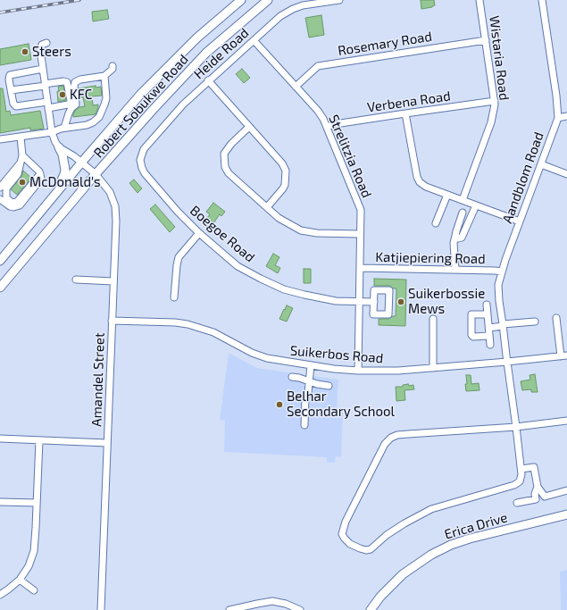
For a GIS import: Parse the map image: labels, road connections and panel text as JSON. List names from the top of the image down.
{
  "streets": {
    "main road": ["Robert Sobukwe Road", "Erica Drive"],
    "street": [
      "Rosemary Road",
      "Heide Road",
      "Wistaria Road",
      "Verbena Road",
      "Strelitzia Road",
      "Aandblom Road",
      "Boegoe Road",
      "Katjiepiering Road",
      "Suikerbos Road",
      "Amandel Street"
    ]
  },
  "crossings": [
    ["Rosemary Road", "Wistaria Road"],
    ["Rosemary Road", "Strelitzia Road"],
    ["Heide Road", "Strelitzia Road"],
    ["Heide Road", "Boegoe Road"],
    ["Wistaria Road", "Verbena Road"],
    ["Verbena Road", "Strelitzia Road"],
    ["Robert Sobukwe Road", "Amandel Street"],
    ["Strelitzia Road", "Boegoe Road"],
    ["Strelitzia Road", "Katjiepiering Road"],
    ["Strelitzia Road", "Suikerbos Road"],
    ["Aandblom Road", "Katjiepiering Road"],
    ["Aandblom Road", "Suikerbos Road"],
    ["Suikerbos Road", "Amandel Street"]
  ],
  "places": [
    "Steers",
    "KFC",
    "McDonald's",
    "Suikerbossie Mews",
    "Belhar Secondary School"
  ]
}
